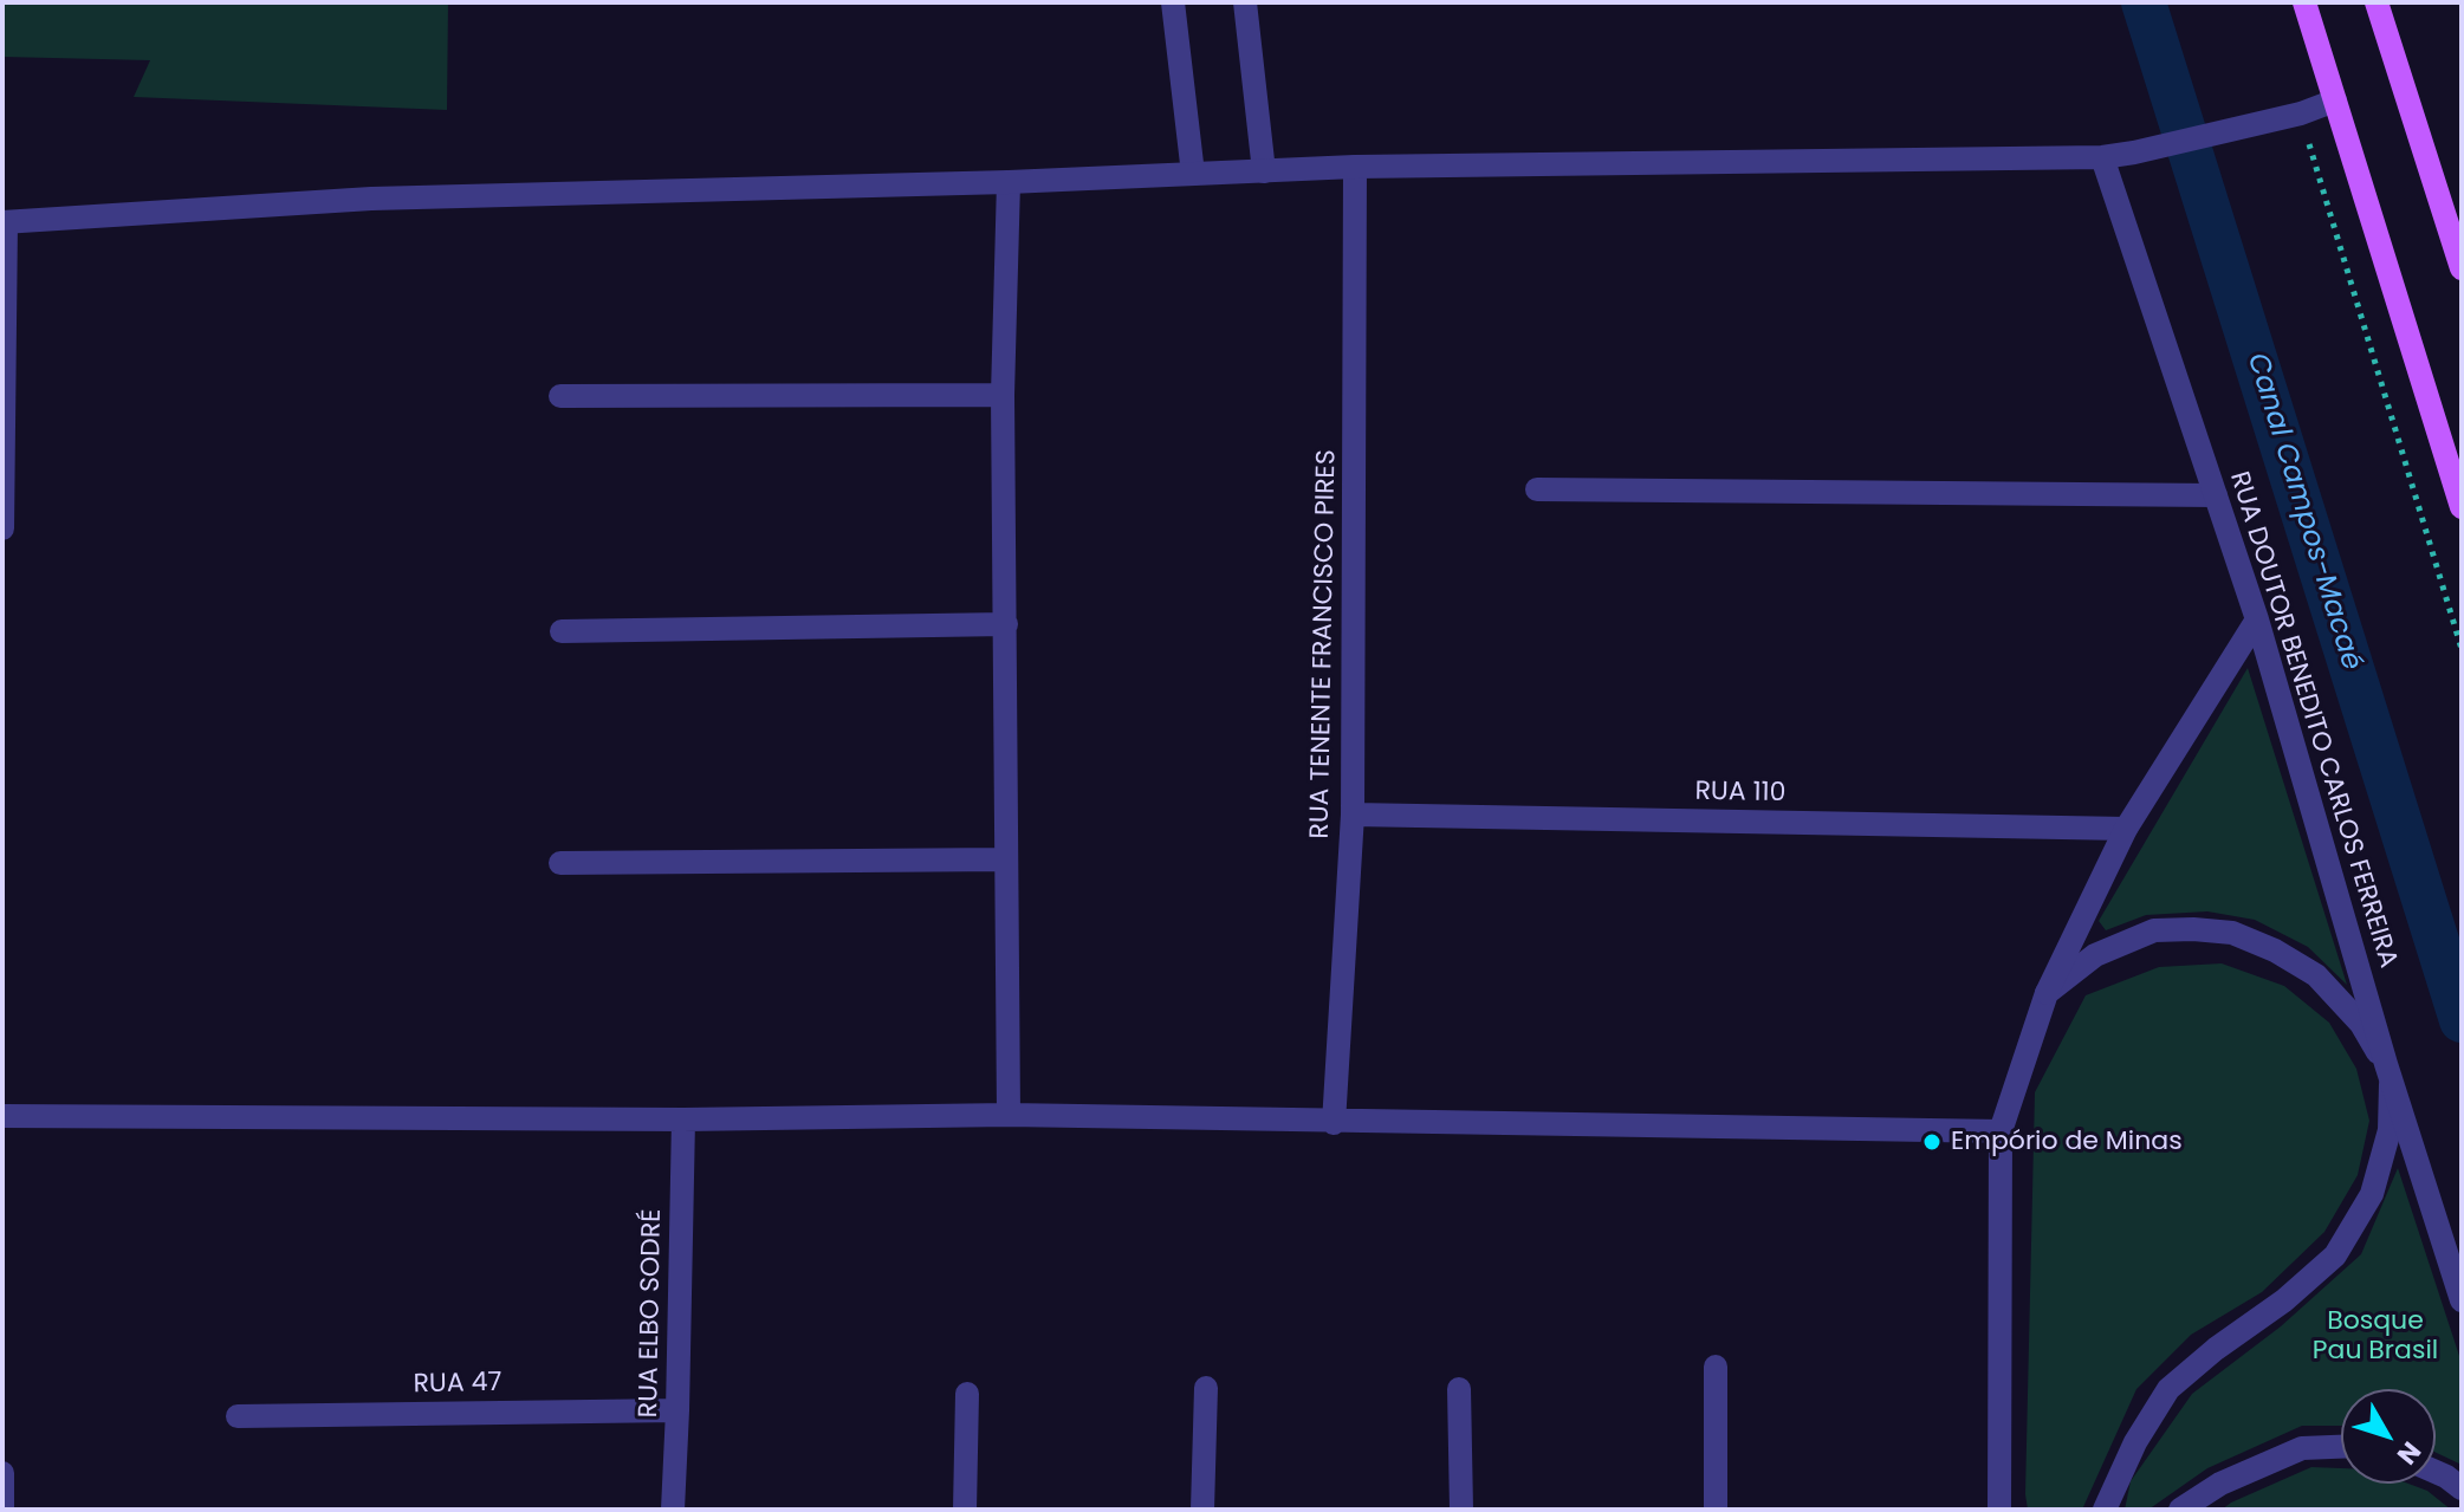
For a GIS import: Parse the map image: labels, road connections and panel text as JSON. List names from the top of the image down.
{
  "streets": {
    "street": [
      "RUA TENENTE FRANCISCO PIRES",
      "RUA DOUTOR BENEDITO CARLOS FERREIRA",
      "RUA 110",
      "RUA ELBO SODRÉ",
      "RUA 47"
    ]
  },
  "crossings": [
    ["RUA TENENTE FRANCISCO PIRES", "RUA 110"],
    ["RUA ELBO SODRÉ", "RUA 47"]
  ],
  "water": ["Canal Campos-Macaé"],
  "parks": ["Bosque Pau Brasil"],
  "places": ["Empório de Minas"],
  "north": "bottom right"
}
